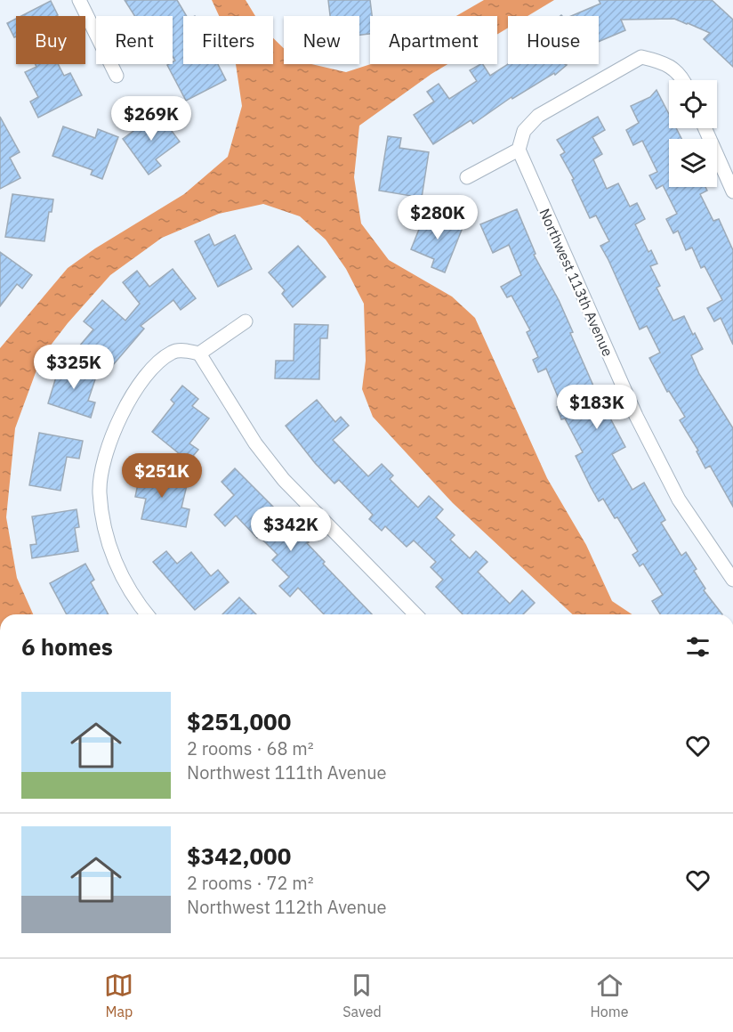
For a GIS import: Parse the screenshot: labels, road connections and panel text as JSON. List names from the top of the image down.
{
  "streets": {
    "street": ["Northwest 113th Avenue"]
  },
  "page": {
    "chip": [
      "Buy",
      "Rent",
      "Filters",
      "New",
      "Apartment",
      "House"
    ],
    "price": [
      "$269K",
      "$280K",
      "$325K",
      "$183K",
      "$251K",
      "$342K"
    ],
    "heading": "6 homes",
    "list": [
      {
        "name": "$251,000",
        "note": "2 rooms · 68 m² · Northwest 111th Avenue"
      },
      {
        "name": "$342,000",
        "note": "2 rooms · 72 m² · Northwest 112th Avenue"
      }
    ],
    "tabs": ["Map", "Saved", "Home"]
  }
}
